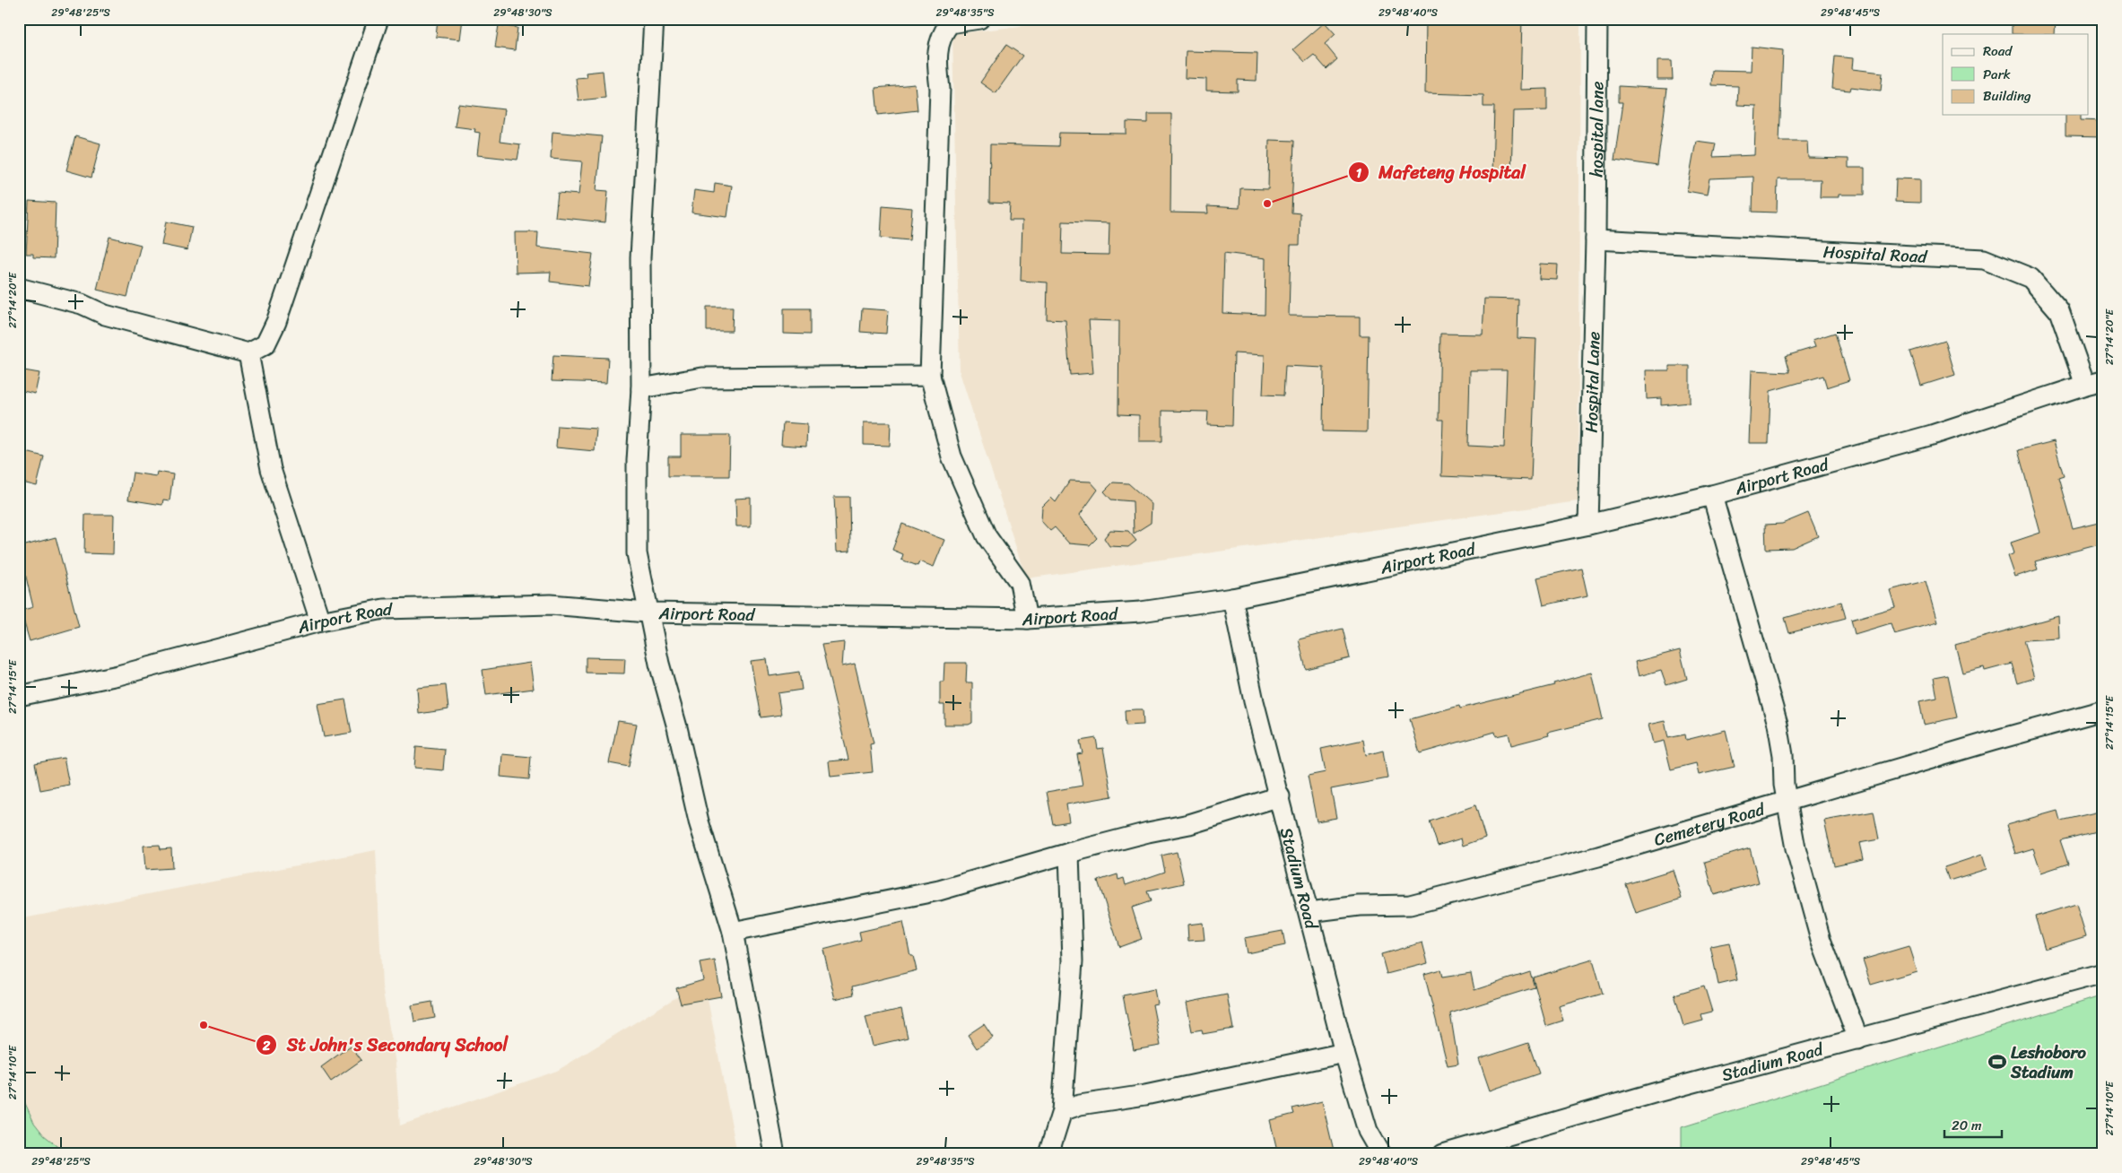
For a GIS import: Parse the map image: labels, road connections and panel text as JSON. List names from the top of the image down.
{
  "streets": {
    "street": [
      "hospital lane",
      "Hospital Road",
      "Hospital Lane",
      "Airport Road",
      "Cemetery Road",
      "Stadium Road"
    ]
  },
  "crossings": [
    ["hospital lane", "Hospital Road"],
    ["hospital lane", "Hospital Lane"],
    ["Hospital Road", "Hospital Lane"],
    ["Hospital Road", "Airport Road"],
    ["Hospital Lane", "Airport Road"],
    ["Airport Road", "Stadium Road"],
    ["Cemetery Road", "Stadium Road"]
  ],
  "places": {
    "other": ["Mafeteng Hospital", "St John's Secondary School"],
    "sports": ["Leshoboro Stadium"]
  },
  "legend": ["Road", "Park", "Building"],
  "scale_bar": "20 m",
  "coordinates": [
    "29°48'25\"S",
    "29°48'30\"S",
    "29°48'35\"S",
    "29°48'40\"S",
    "29°48'45\"S",
    "27°14'20\"E",
    "27°14'15\"E",
    "27°14'10\"E"
  ]
}
